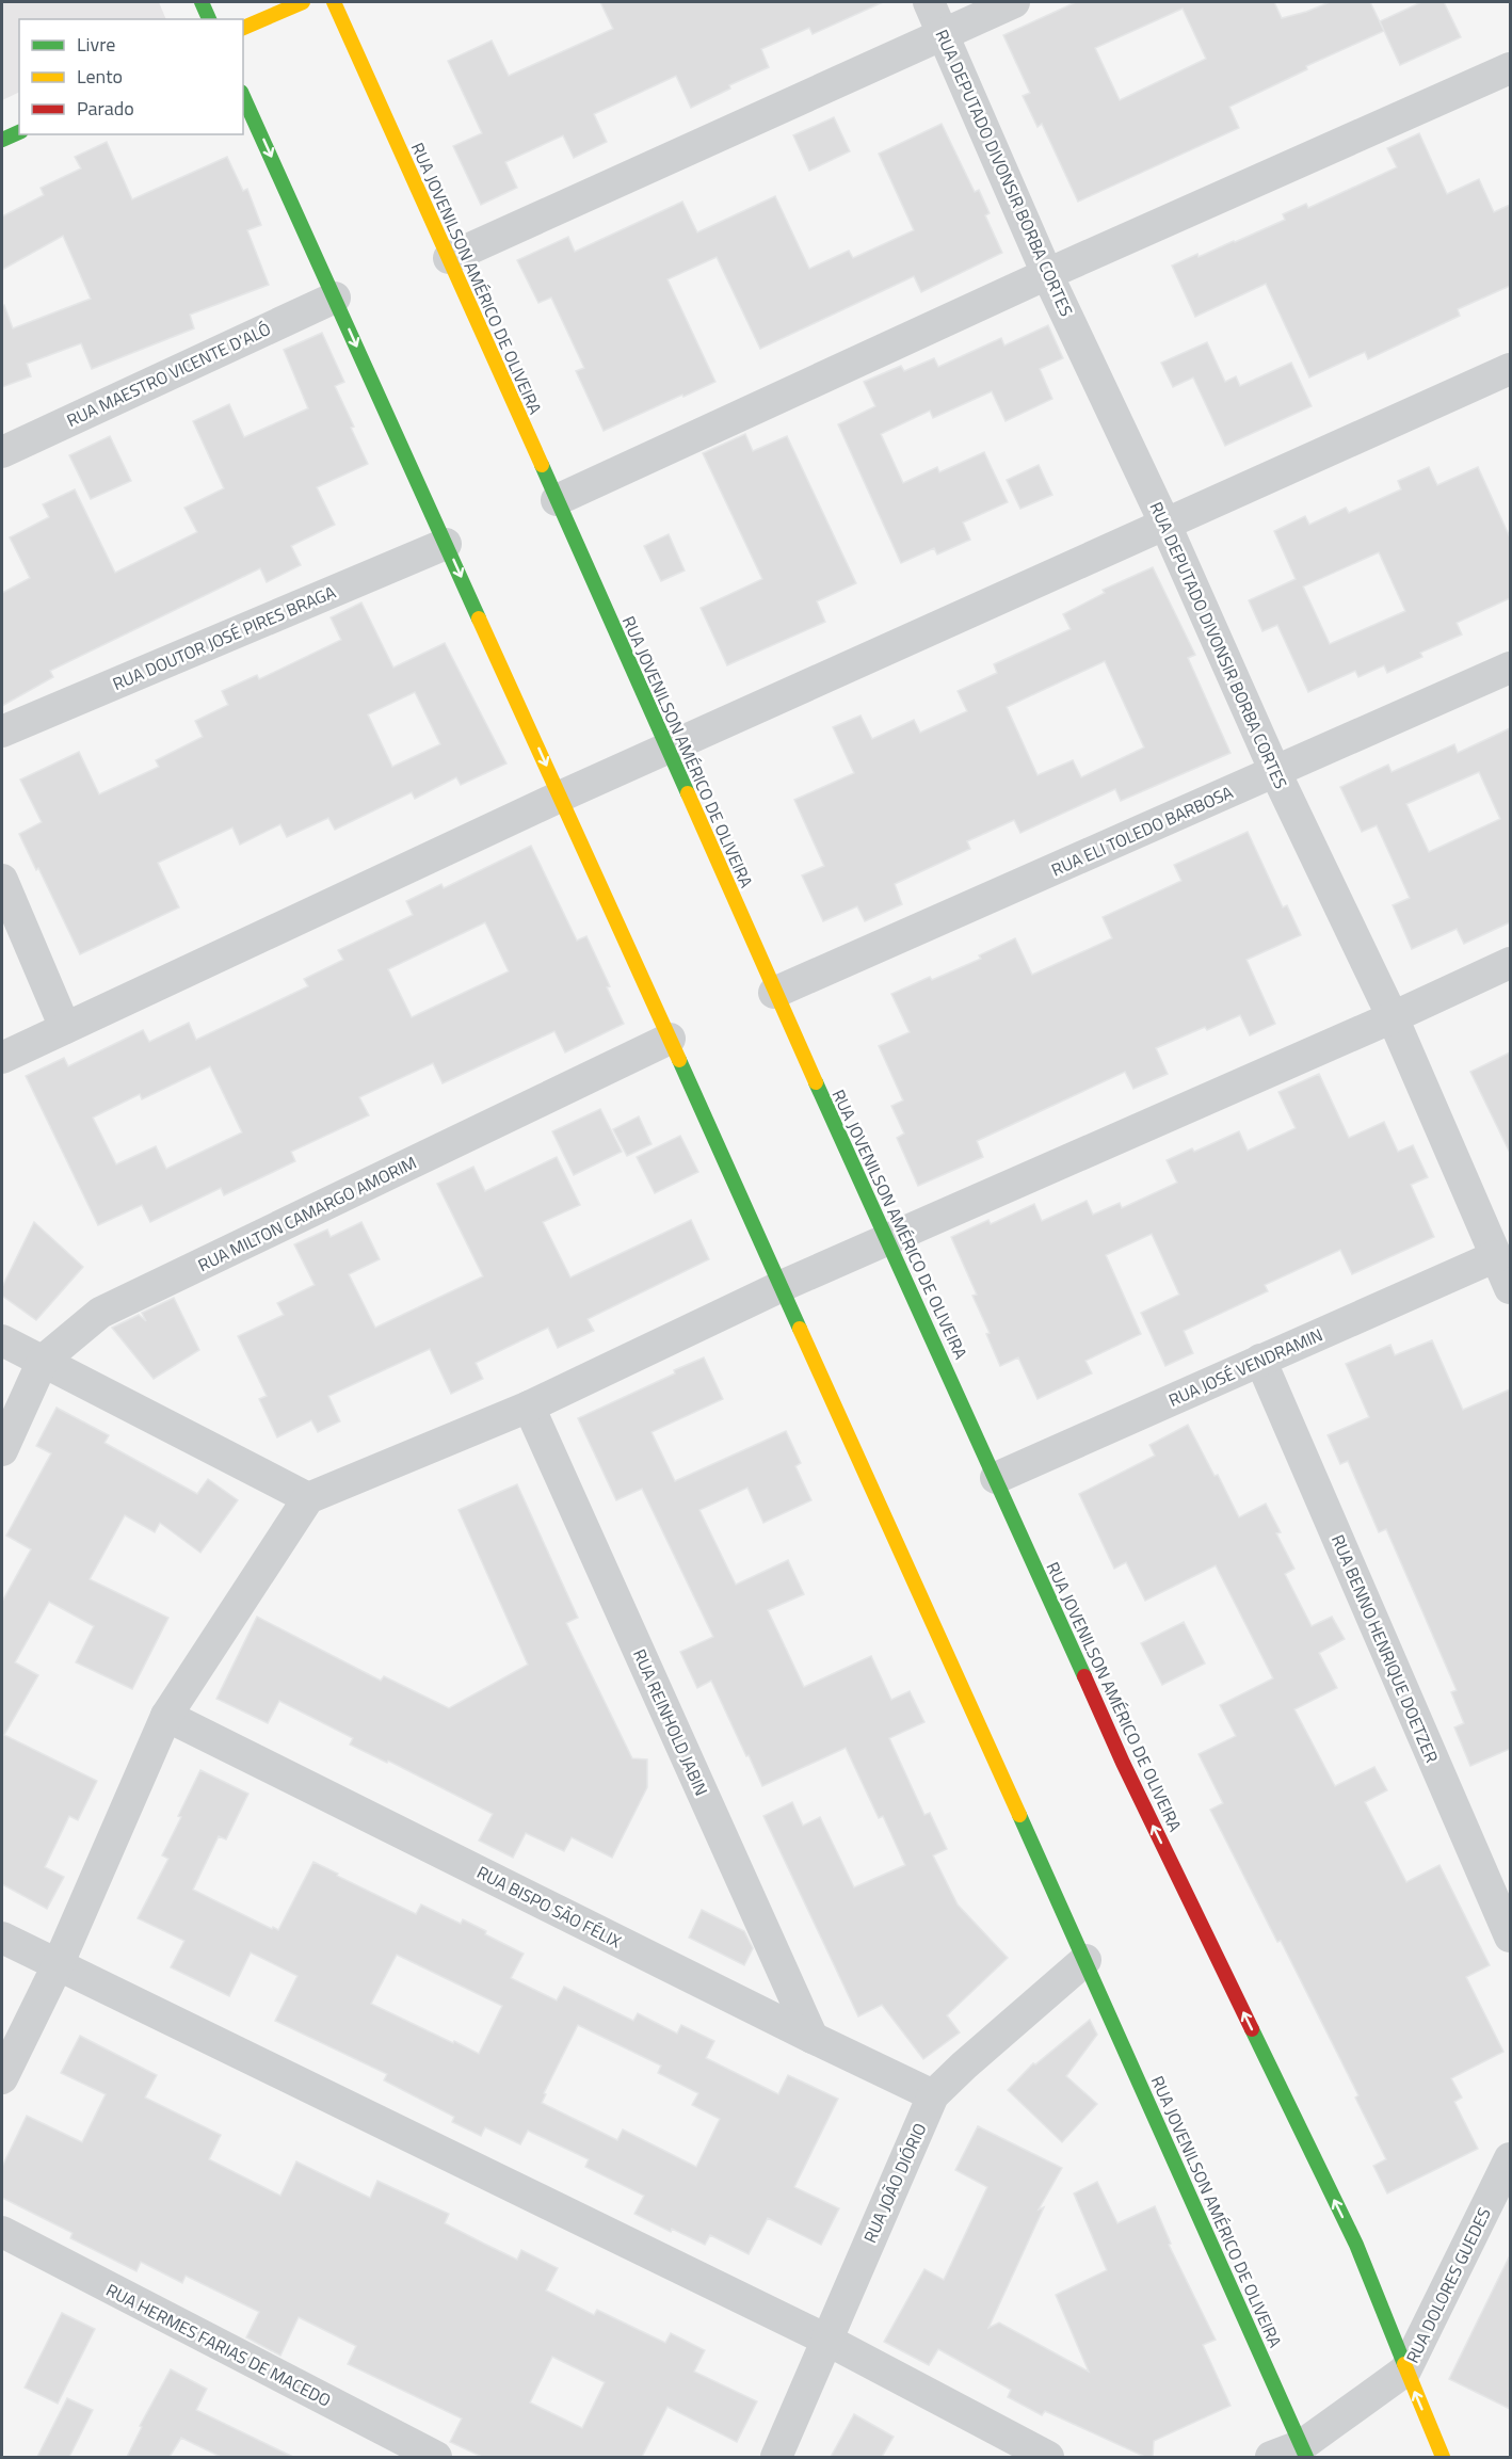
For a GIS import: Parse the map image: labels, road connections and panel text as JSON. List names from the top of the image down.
{
  "streets": {
    "main road": ["RUA JOVENILSON AMÉRICO DE OLIVEIRA"],
    "street": [
      "RUA DEPUTADO DIVONSIR BORBA CORTES",
      "RUA MAESTRO VICENTE D'ALÓ",
      "RUA DOUTOR JOSÉ PIRES BRAGA",
      "RUA ELI TOLEDO BARBOSA",
      "RUA MILTON CAMARGO AMORIM",
      "RUA JOSÉ VENDRAMIN",
      "RUA BENNO HENRIQUE DOETZER",
      "RUA REINHOLD JABIN",
      "RUA BISPO SÃO FÉLIX",
      "RUA JOÃO DIÓRIO",
      "RUA DOLORES GUEDES",
      "RUA HERMES FARIAS DE MACEDO"
    ]
  },
  "crossings": [
    ["RUA DEPUTADO DIVONSIR BORBA CORTES", "RUA ELI TOLEDO BARBOSA"],
    ["RUA DEPUTADO DIVONSIR BORBA CORTES", "RUA JOSÉ VENDRAMIN"],
    ["RUA JOVENILSON AMÉRICO DE OLIVEIRA", "RUA MAESTRO VICENTE D'ALÓ"],
    ["RUA JOVENILSON AMÉRICO DE OLIVEIRA", "RUA DOUTOR JOSÉ PIRES BRAGA"],
    ["RUA JOVENILSON AMÉRICO DE OLIVEIRA", "RUA ELI TOLEDO BARBOSA"],
    ["RUA JOVENILSON AMÉRICO DE OLIVEIRA", "RUA MILTON CAMARGO AMORIM"],
    ["RUA JOVENILSON AMÉRICO DE OLIVEIRA", "RUA JOSÉ VENDRAMIN"],
    ["RUA JOVENILSON AMÉRICO DE OLIVEIRA", "RUA JOÃO DIÓRIO"],
    ["RUA JOVENILSON AMÉRICO DE OLIVEIRA", "RUA DOLORES GUEDES"],
    ["RUA JOSÉ VENDRAMIN", "RUA BENNO HENRIQUE DOETZER"],
    ["RUA REINHOLD JABIN", "RUA BISPO SÃO FÉLIX"],
    ["RUA BISPO SÃO FÉLIX", "RUA JOÃO DIÓRIO"]
  ],
  "legend": ["Livre", "Lento", "Parado"]
}
